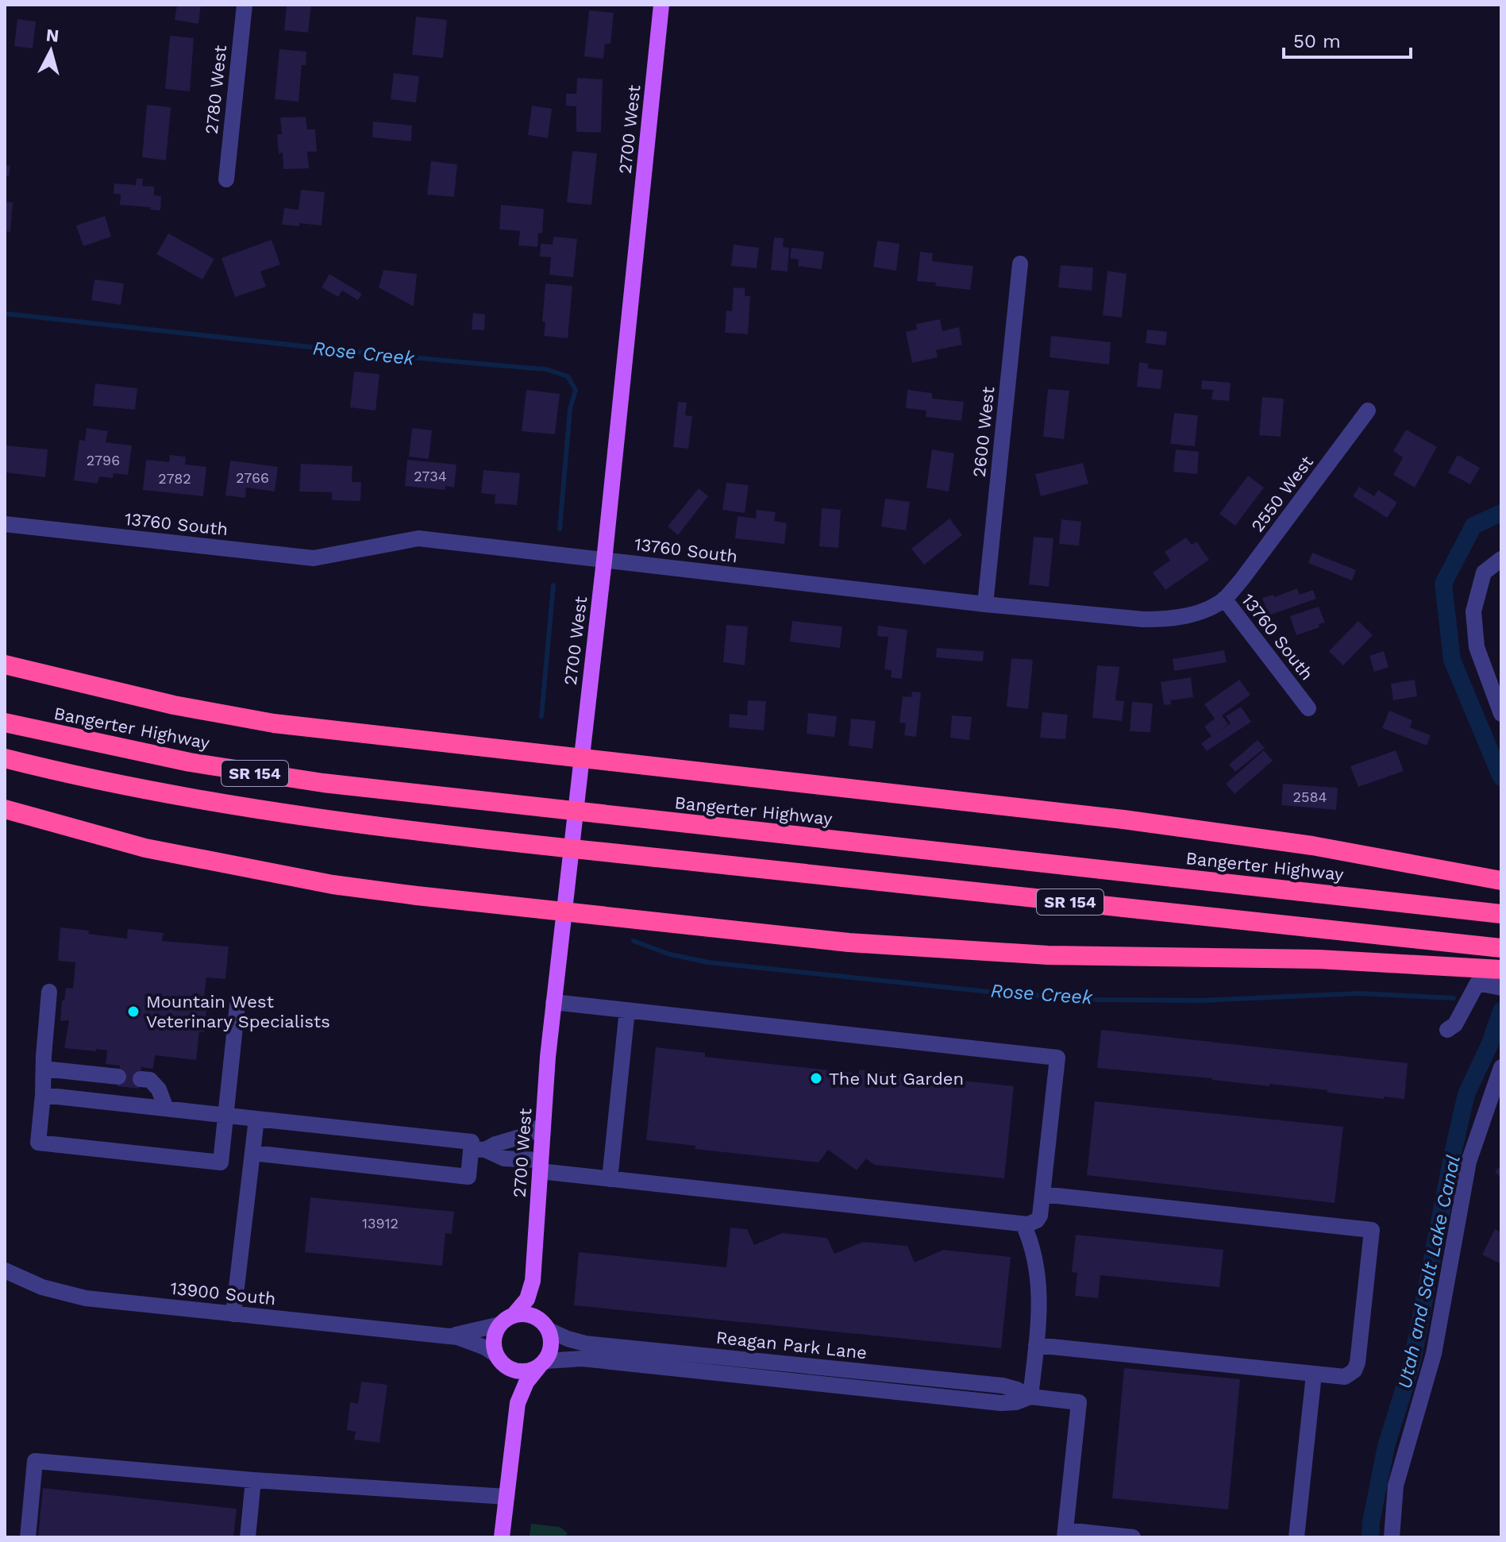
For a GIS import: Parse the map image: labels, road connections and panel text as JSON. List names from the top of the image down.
{
  "streets": {
    "highway": ["Bangerter Highway", "SR 154"],
    "main road": ["2700 West"],
    "street": [
      "2780 West",
      "2600 West",
      "2550 West",
      "13760 South",
      "13900 South",
      "Reagan Park Lane"
    ]
  },
  "crossings": [
    ["2700 West", "13760 South"],
    ["2700 West", "13900 South"],
    ["2700 West", "Reagan Park Lane"],
    ["2600 West", "13760 South"],
    ["2550 West", "13760 South"],
    ["13900 South", "Reagan Park Lane"]
  ],
  "water": ["Rose Creek", "Utah and Salt Lake Canal"],
  "places": ["Mountain West Veterinary Specialists", "The Nut Garden"],
  "house_numbers": [
    "2796",
    "2734",
    "2766",
    "2782",
    "2584",
    "13912"
  ],
  "scale_bar": "50 m",
  "north": "top"
}
